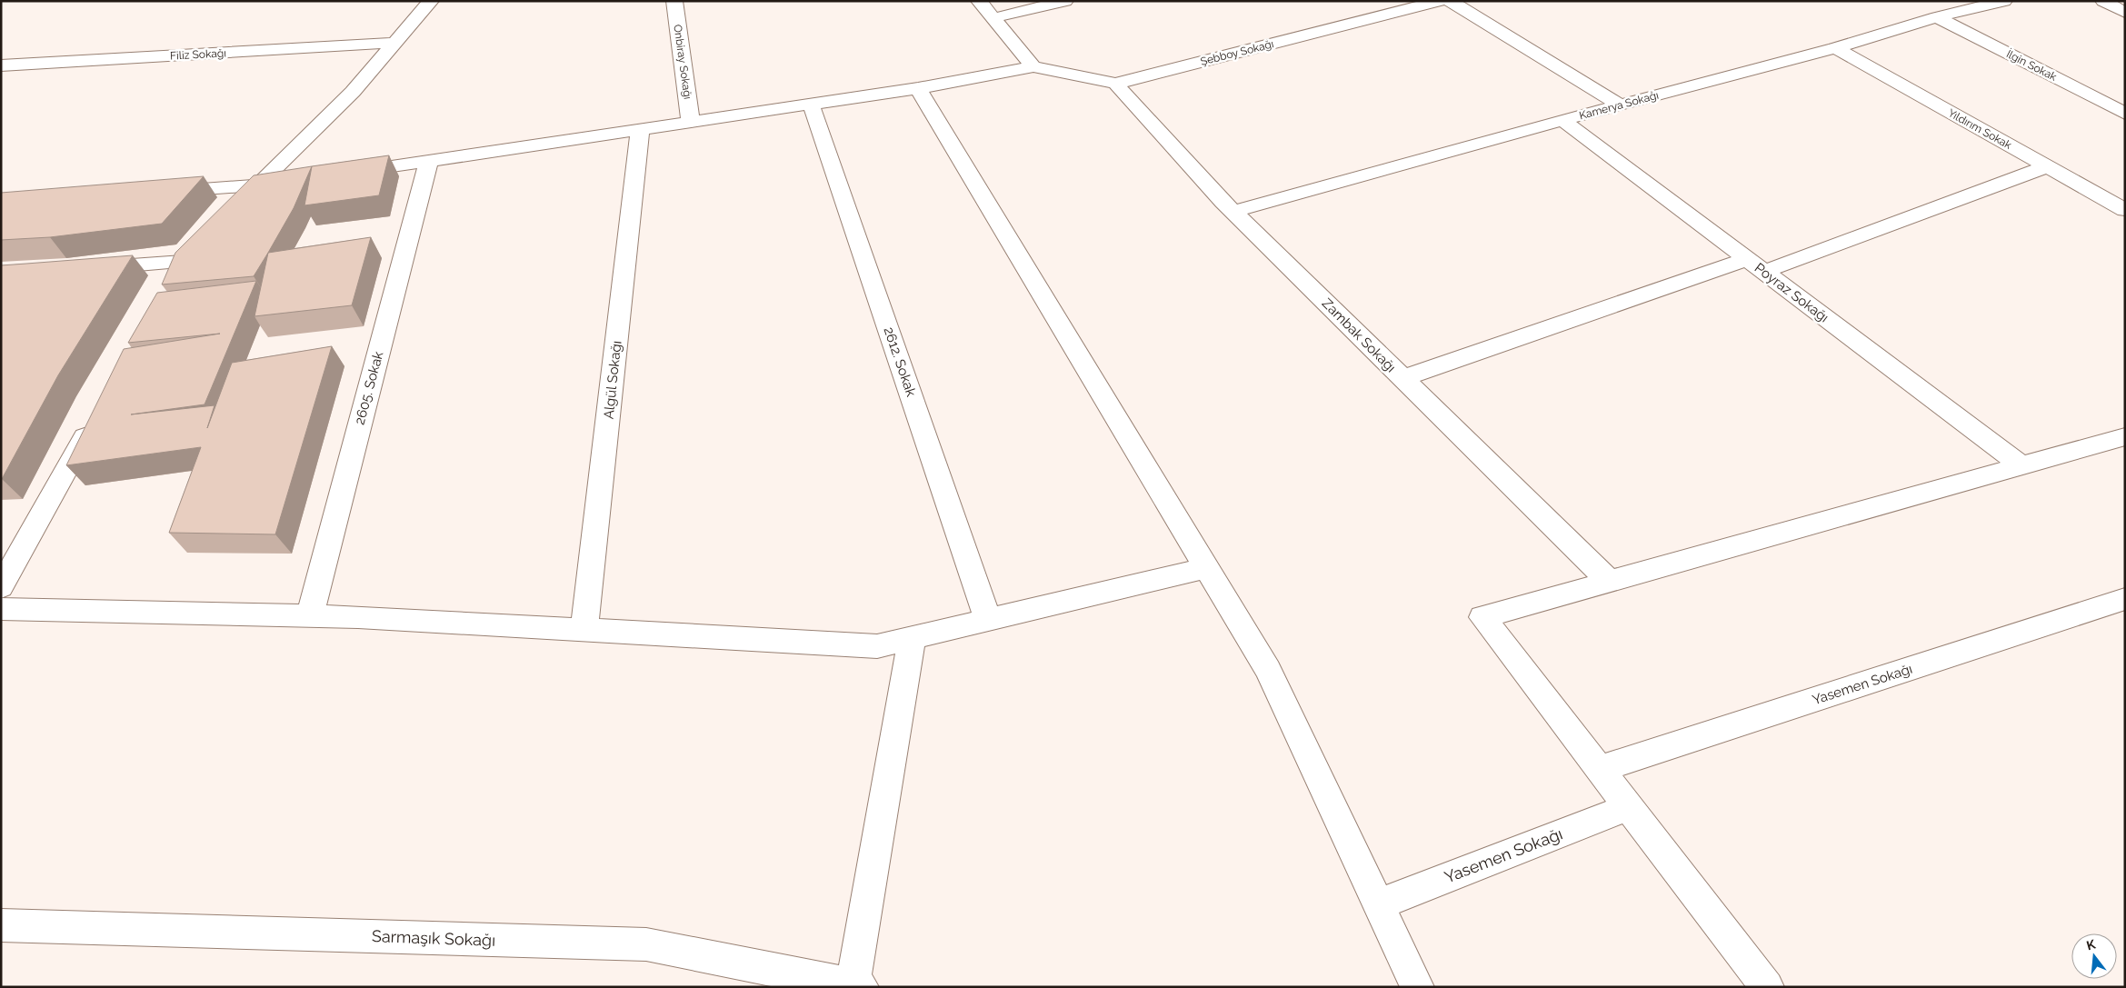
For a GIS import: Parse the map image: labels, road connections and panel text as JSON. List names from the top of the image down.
{
  "streets": {
    "street": [
      "Şebboy Sokağı",
      "Filiz Sokağı",
      "Onbiray Sokağı",
      "İlgin Sokak",
      "Kamerya Sokağı",
      "Yıldırım Sokak",
      "Poyraz Sokağı",
      "Zambak Sokağı",
      "2612. Sokak",
      "Algül Sokağı",
      "2605. Sokak",
      "Yasemen Sokağı",
      "Sarmaşık Sokağı"
    ]
  },
  "crossings": [
    ["Şebboy Sokağı", "Zambak Sokağı"],
    ["İlgin Sokak", "Kamerya Sokağı"],
    ["Kamerya Sokağı", "Yıldırım Sokak"],
    ["Kamerya Sokağı", "Poyraz Sokağı"],
    ["Kamerya Sokağı", "Zambak Sokağı"]
  ],
  "north": "top"
}
